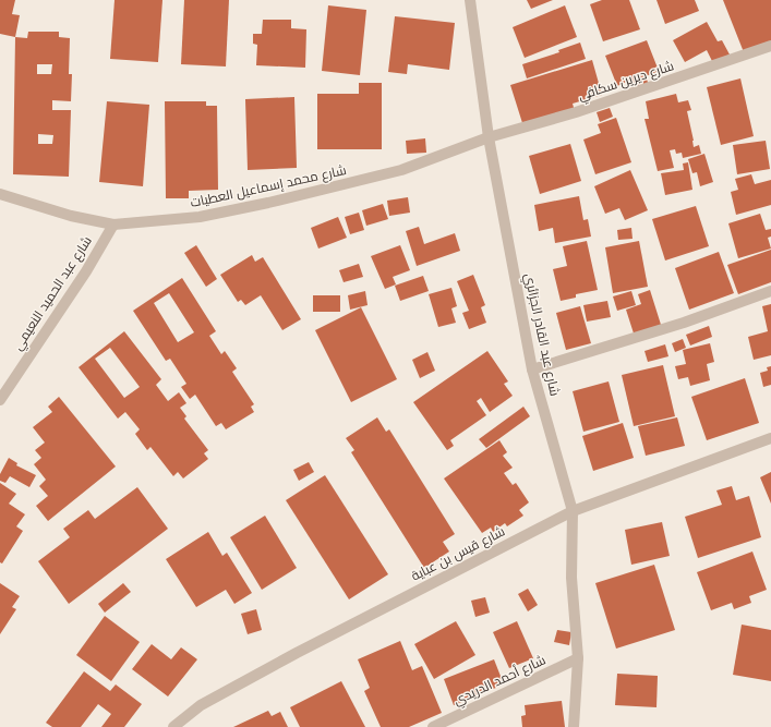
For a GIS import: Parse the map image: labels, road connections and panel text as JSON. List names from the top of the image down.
{
  "streets": {
    "street": [
      "شارع ديرين سكافي",
      "شارع محمد إسماعيل العطيات",
      "شارع عبد الحميد النعيمي",
      "شارع عبد القادر الجزائري",
      "شارع قيس بن عباية",
      "شارع أحمد الدريدي"
    ]
  },
  "crossings": [
    ["شارع ديرين سكافي", "شارع محمد إسماعيل العطيات"],
    ["شارع ديرين سكافي", "شارع عبد القادر الجزائري"],
    ["شارع محمد إسماعيل العطيات", "شارع عبد الحميد النعيمي"],
    ["شارع محمد إسماعيل العطيات", "شارع عبد القادر الجزائري"],
    ["شارع عبد القادر الجزائري", "شارع قيس بن عباية"],
    ["شارع عبد القادر الجزائري", "شارع أحمد الدريدي"]
  ]
}
